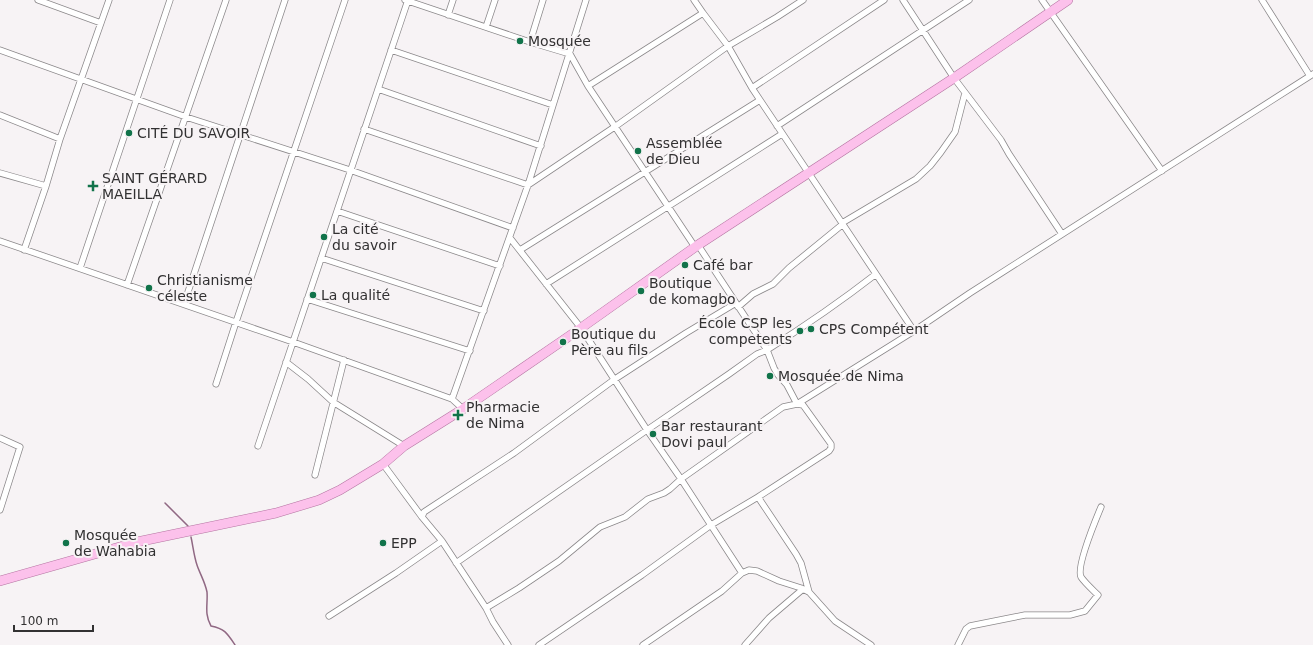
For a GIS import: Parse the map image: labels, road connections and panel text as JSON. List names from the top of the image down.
{
  "places": {
    "other": [
      "Mosquée",
      "CITÉ DU SAVOIR",
      "Assemblée de Dieu",
      "La cité du savoir",
      "Café bar",
      "Christianisme céleste",
      "Boutique de komagbo",
      "La qualité",
      "CPS Compétent",
      "École CSP les competents",
      "Boutique du Père au fils",
      "Mosquée de Nima",
      "Bar restaurant Dovi paul",
      "Mosquée de Wahabia",
      "EPP"
    ],
    "health": ["SAINT GÉRARD MAEILLA", "Pharmacie de Nima"]
  },
  "scale_bar": "100 m"
}
